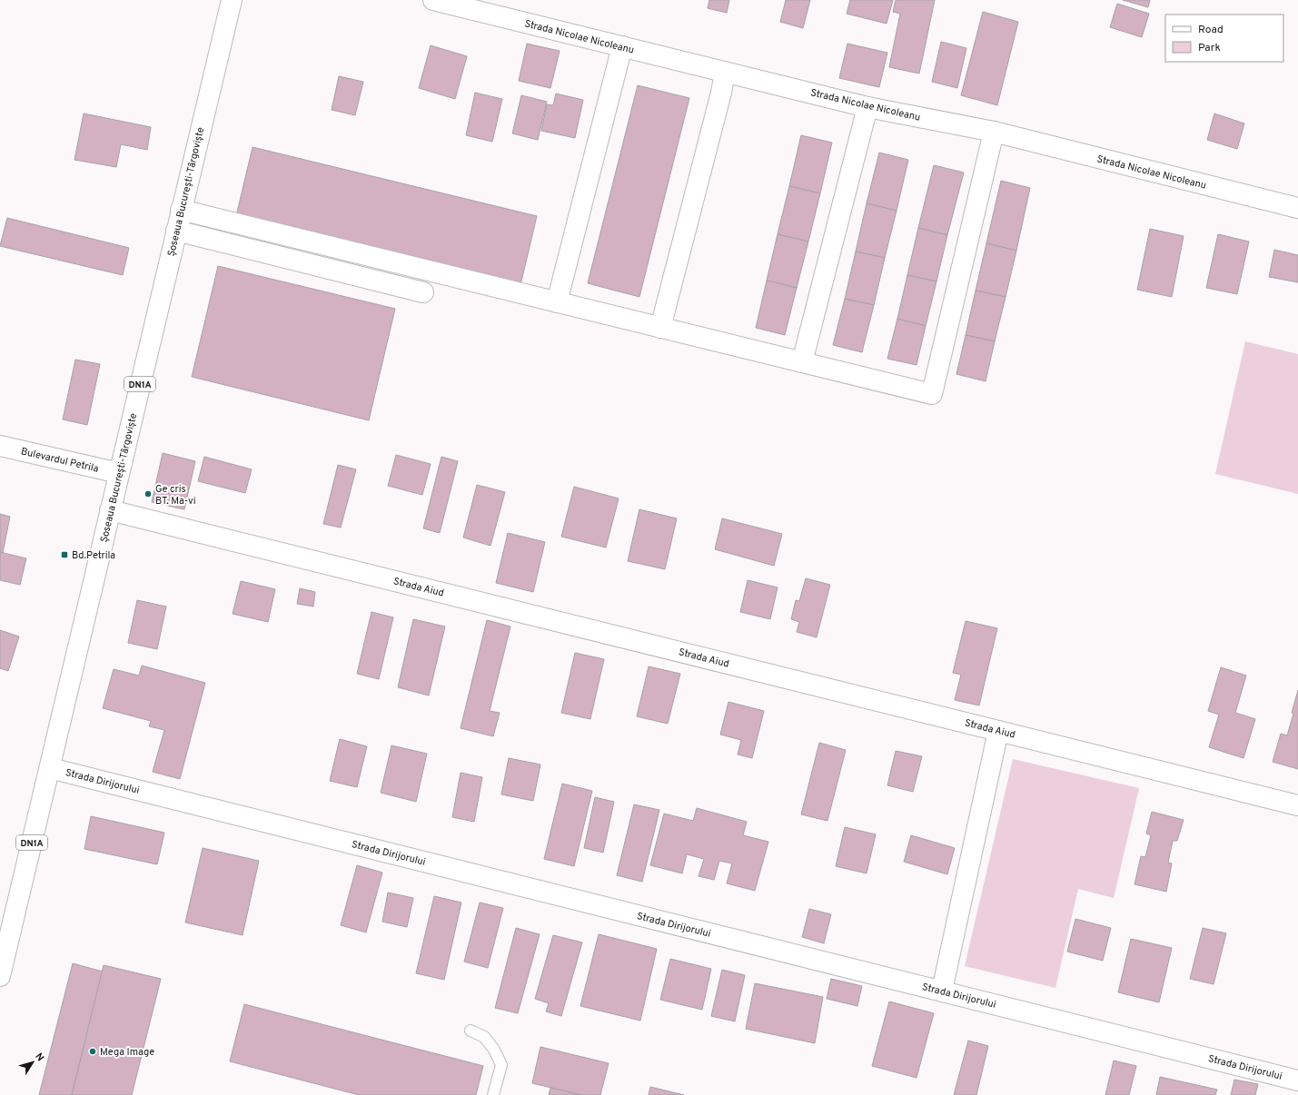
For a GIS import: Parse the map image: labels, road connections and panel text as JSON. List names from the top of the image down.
{
  "streets": {
    "street": [
      "Strada Nicolae Nicoleanu",
      "Șoseaua București-Târgoviște",
      "DN1A",
      "Bulevardul Petrila",
      "Strada Aiud",
      "Strada Dirijorului"
    ]
  },
  "crossings": [
    ["Șoseaua București-Târgoviște", "Bulevardul Petrila"],
    ["Șoseaua București-Târgoviște", "Strada Aiud"],
    ["Șoseaua București-Târgoviște", "Strada Dirijorului"]
  ],
  "places": {
    "other": ["Ge cris BT. Ma-vi", "Mega Image"],
    "transit": ["Bd.Petrila"]
  },
  "legend": ["Road", "Park"],
  "north": "top right"
}
